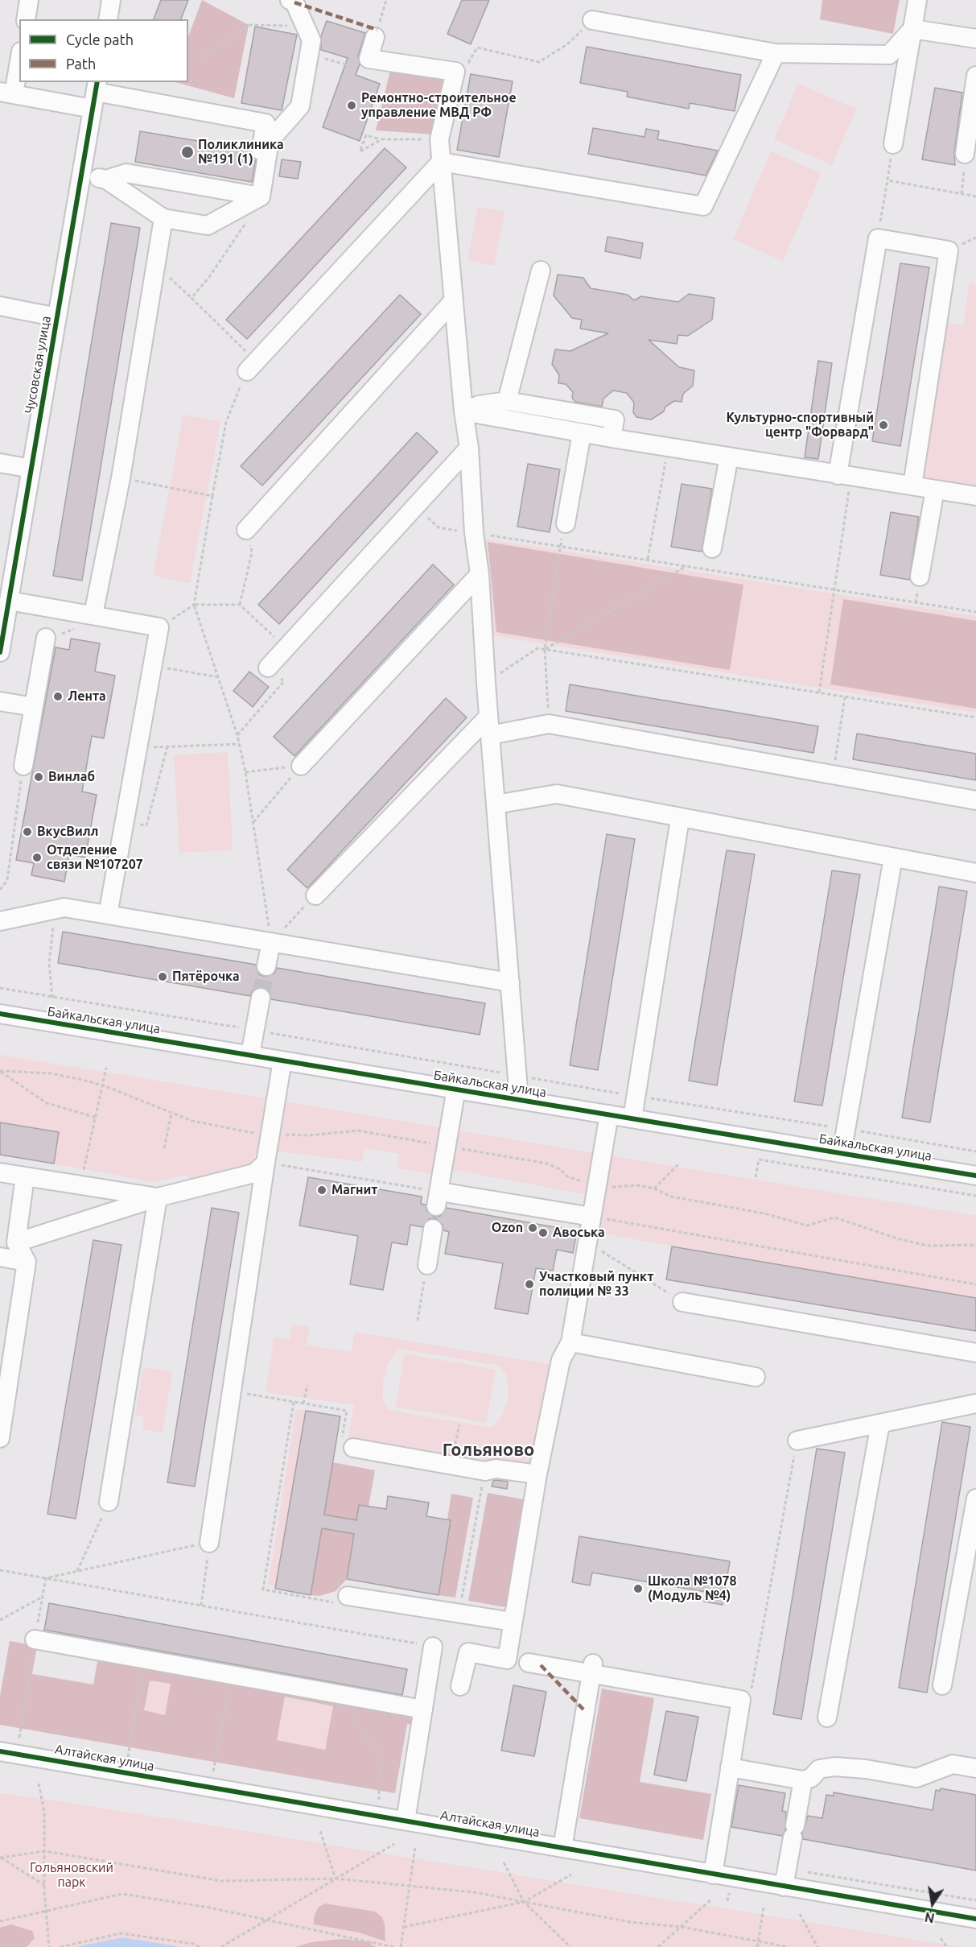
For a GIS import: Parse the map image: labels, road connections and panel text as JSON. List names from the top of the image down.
{
  "streets": {
    "street": ["Чусовская улица", "Байкальская улица", "Алтайская улица"]
  },
  "districts": ["Гольяново"],
  "parks": ["Гольяновcкий парк"],
  "places": [
    "Ремонтно-строительное управление МВД РФ",
    "Поликлиника №191 (1)",
    "Культурно-спортивный центр \"Форвард\"",
    "Лента",
    "Винлаб",
    "ВкусВилл",
    "Отделение связи №107207",
    "Пятёрочка",
    "Магнит",
    "Ozon",
    "Авоська",
    "Участковый пункт полиции № 33",
    "Школа №1078 (Модуль №4)"
  ],
  "legend": ["Cycle path", "Path"],
  "north": "bottom"
}
